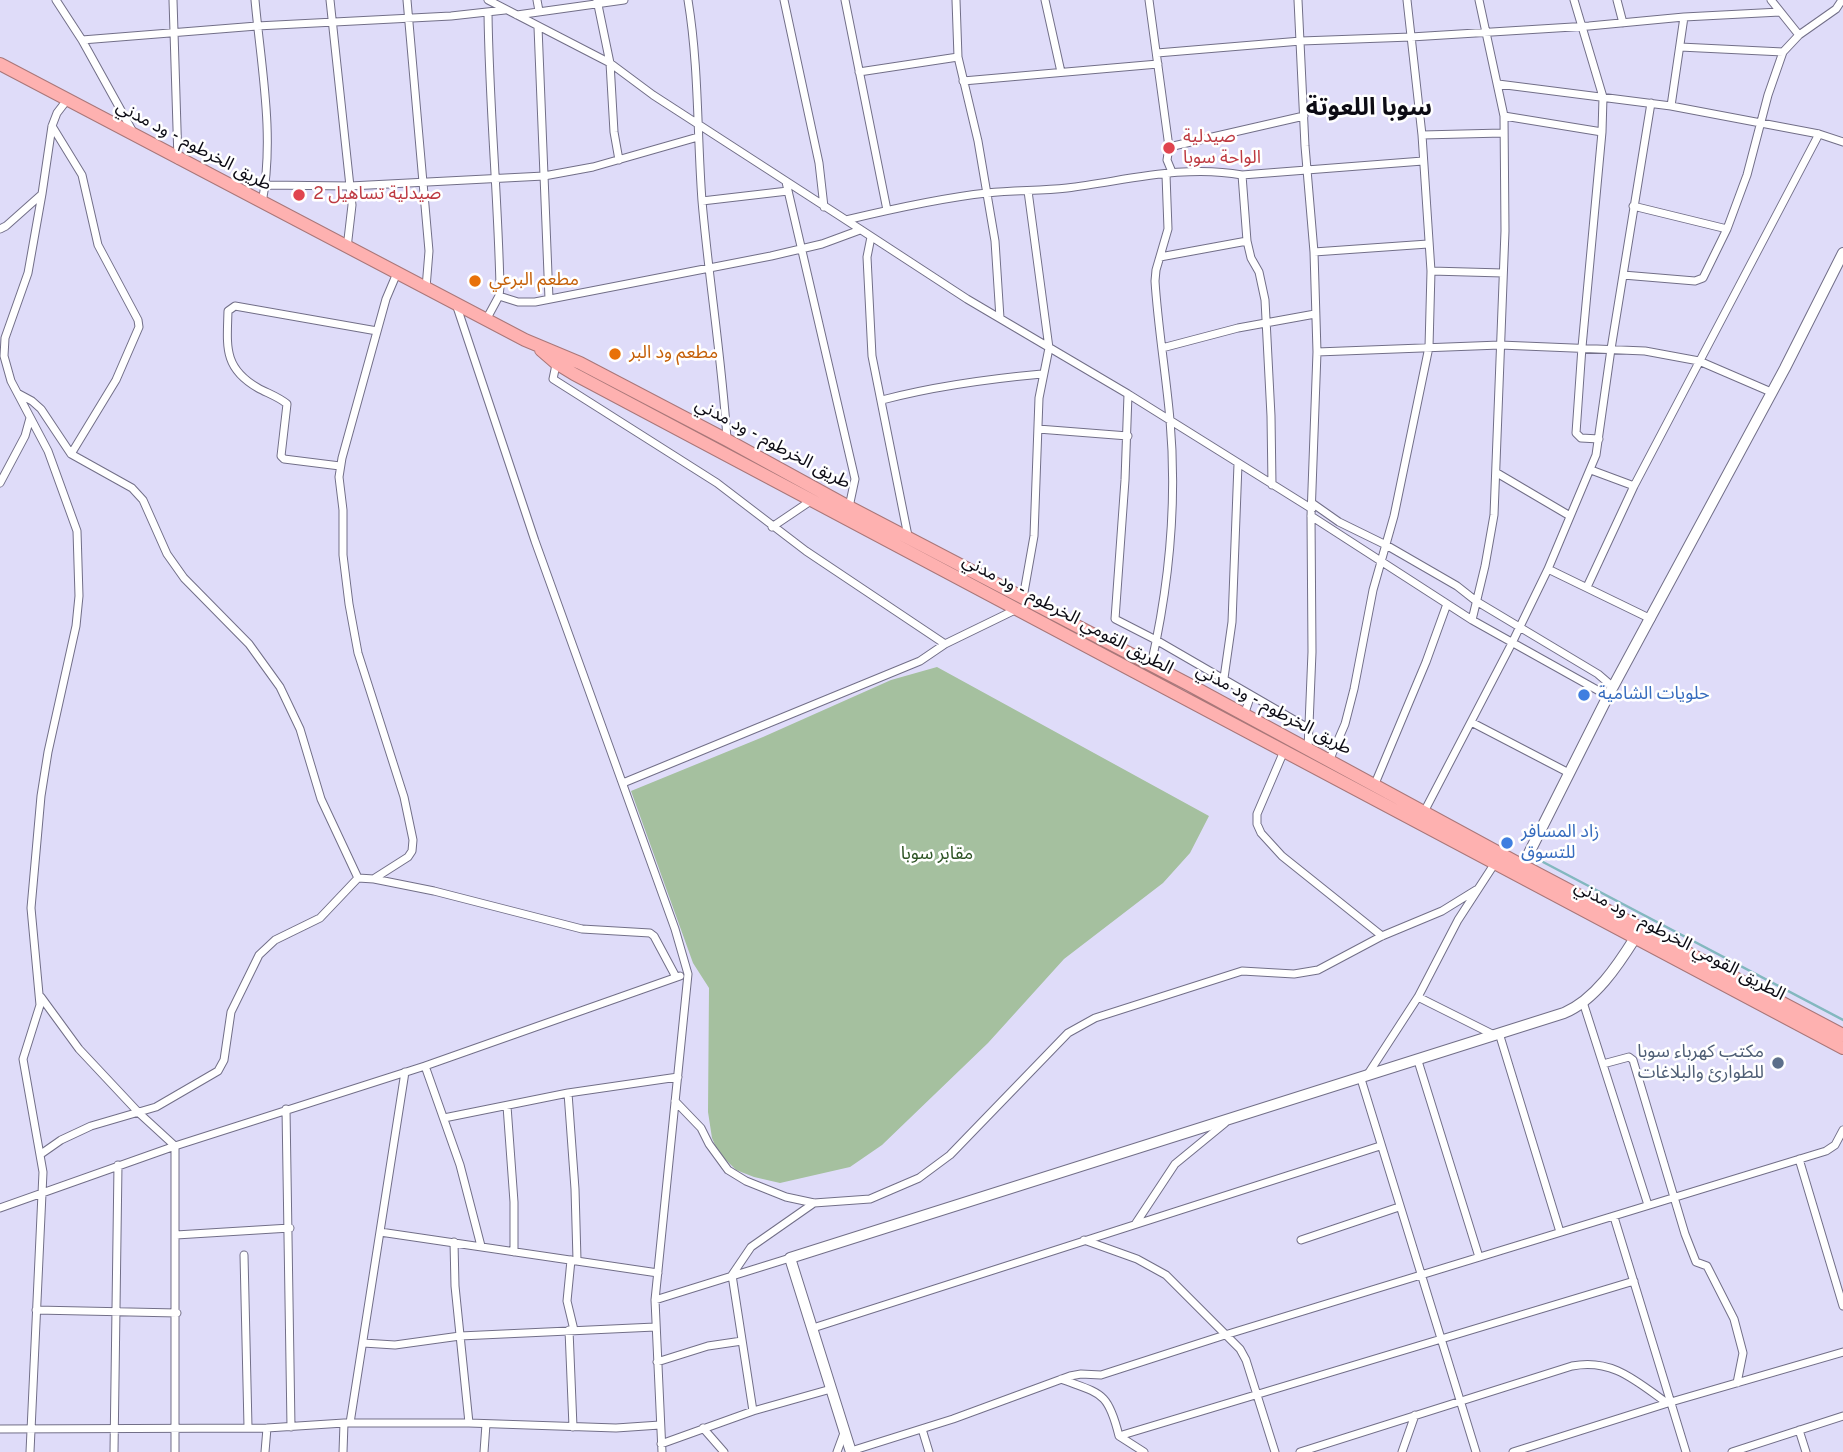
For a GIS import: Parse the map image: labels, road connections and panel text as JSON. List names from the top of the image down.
{
  "streets": {
    "highway": ["طريق الخرطوم - ود مدني", "الطريق القومي الخرطوم - ود مدني"]
  },
  "crossings": [
    ["طريق الخرطوم - ود مدني", "الطريق القومي الخرطوم - ود مدني"]
  ],
  "districts": ["سوبا اللعوتة"],
  "parks": ["مقابر سوبا"],
  "places": [
    "صيدلية الواحة سوبا",
    "صيدلية تساهيل 2",
    "مطعم البرعي",
    "مطعم ود البر",
    "حلويات الشامية",
    "زاد المسافر للتسوق",
    "مكتب كهرباء سوبا للطوارئ والبلاغات"
  ]
}
